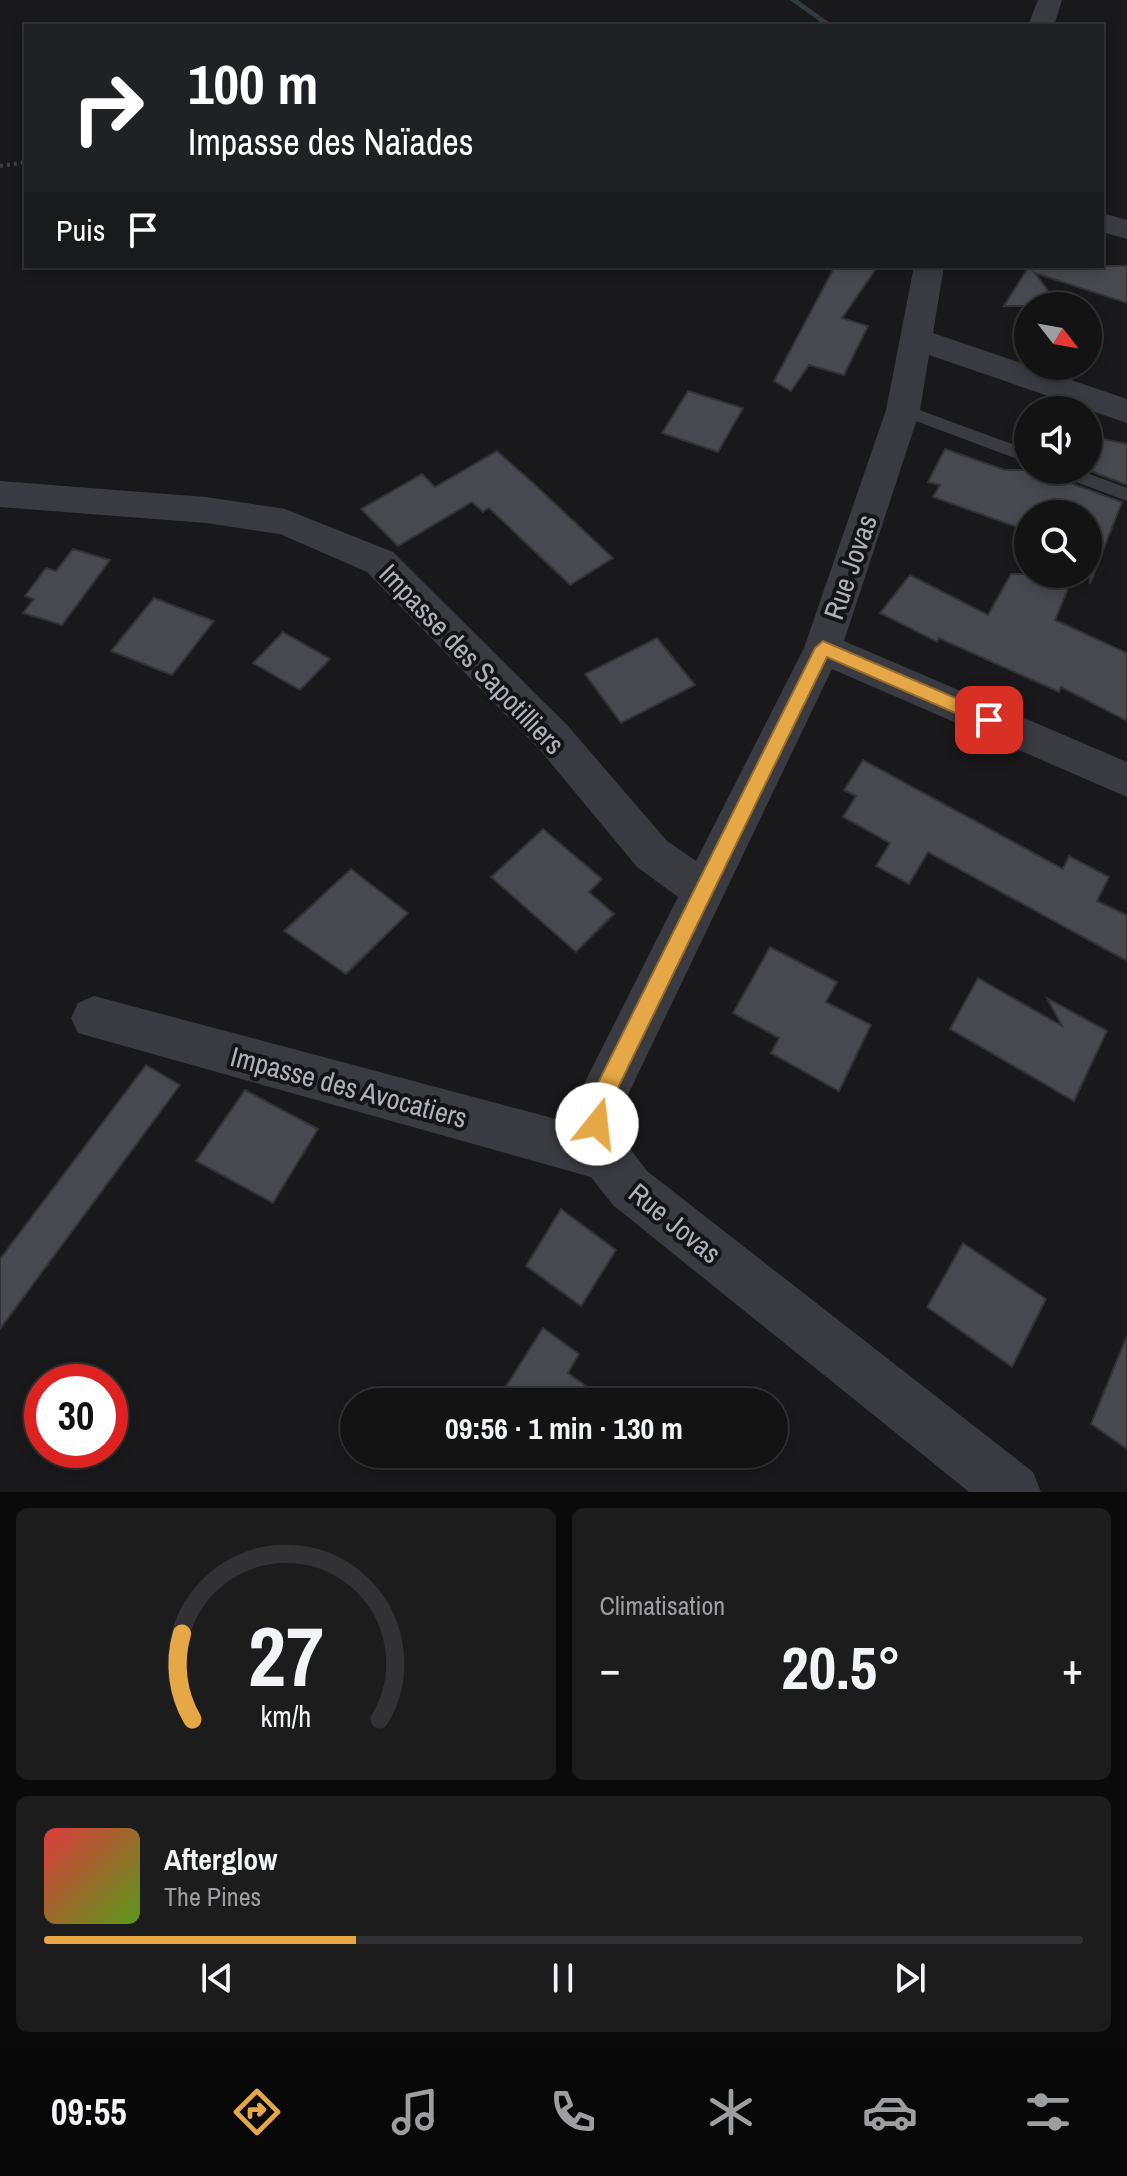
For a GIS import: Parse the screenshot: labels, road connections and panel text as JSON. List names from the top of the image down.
{
  "streets": {
    "street": ["Rue Jovas", "Impasse des Sapotilliers", "Impasse des Avocatiers"]
  },
  "crossings": [
    ["Rue Jovas", "Impasse des Sapotilliers"],
    ["Rue Jovas", "Impasse des Avocatiers"]
  ],
  "north": "bottom right",
  "page": {
    "turn": ["100 m", "Impasse des Naïades"],
    "then": "Puis",
    "limit": "30",
    "trip": "09:56 · 1 min · 130 m",
    "tile": "Climatisation",
    "heat": ["−", "20.5°", "+"],
    "song": ["Afterglow", "The Pines"],
    "tabs": "09:55",
    "gauge": ["27", "km/h"]
  }
}
